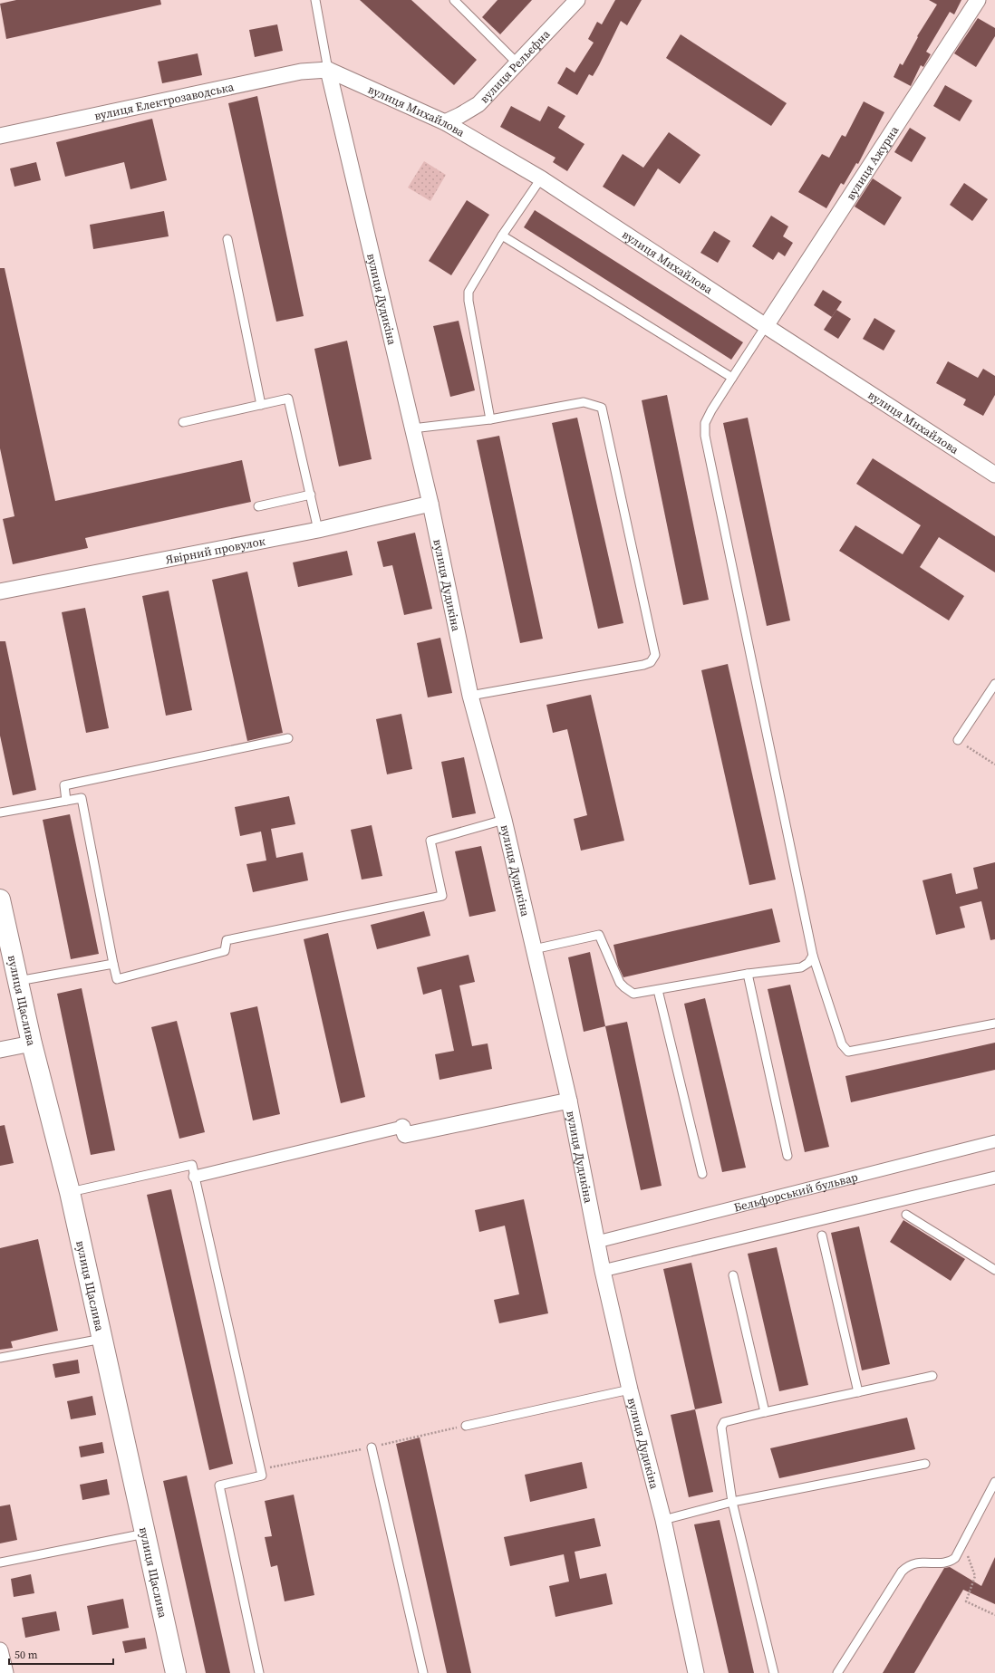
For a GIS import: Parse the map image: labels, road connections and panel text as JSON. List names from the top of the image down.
{
  "streets": {
    "street": [
      "вулиця Рельєфна",
      "вулиця Електрозаводська",
      "вулиця Михайлова",
      "вулиця Ажурна",
      "вулиця Дудикіна",
      "Явірний провулок",
      "вулиця Щаслива",
      "Бельфорський бульвар"
    ]
  },
  "crossings": [
    ["вулиця Рельєфна", "вулиця Михайлова"],
    ["вулиця Електрозаводська", "вулиця Михайлова"],
    ["вулиця Електрозаводська", "вулиця Дудикіна"],
    ["вулиця Михайлова", "вулиця Ажурна"],
    ["вулиця Михайлова", "вулиця Дудикіна"],
    ["вулиця Дудикіна", "Явірний провулок"],
    ["вулиця Дудикіна", "Бельфорський бульвар"]
  ],
  "scale_bar": "50 m"
}
